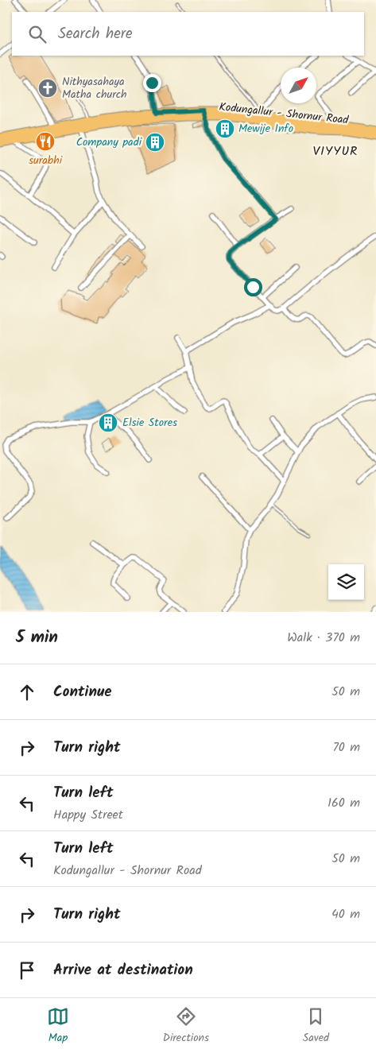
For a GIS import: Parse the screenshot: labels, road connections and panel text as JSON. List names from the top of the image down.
{
  "streets": {
    "main road": ["Kodungallur - Shornur Road"]
  },
  "districts": ["VIYYUR"],
  "places": {
    "church": ["Nithyasahaya Matha church"],
    "building": ["Mewije Info", "Company padi", "Elsie Stores"],
    "restaurant": ["surabhi"]
  },
  "north": "top right",
  "page": {
    "search": "Search here",
    "heading": ["5 min", "Walk · 370 m"],
    "list": [
      ["Continue", "50 m"],
      ["Turn right", "70 m"],
      ["Turn left", "Happy Street", "160 m"],
      ["Turn left", "Kodungallur - Shornur Road", "50 m"],
      ["Turn right", "40 m"],
      "Arrive at destination"
    ],
    "nav": ["Map", "Directions", "Saved"]
  }
}
